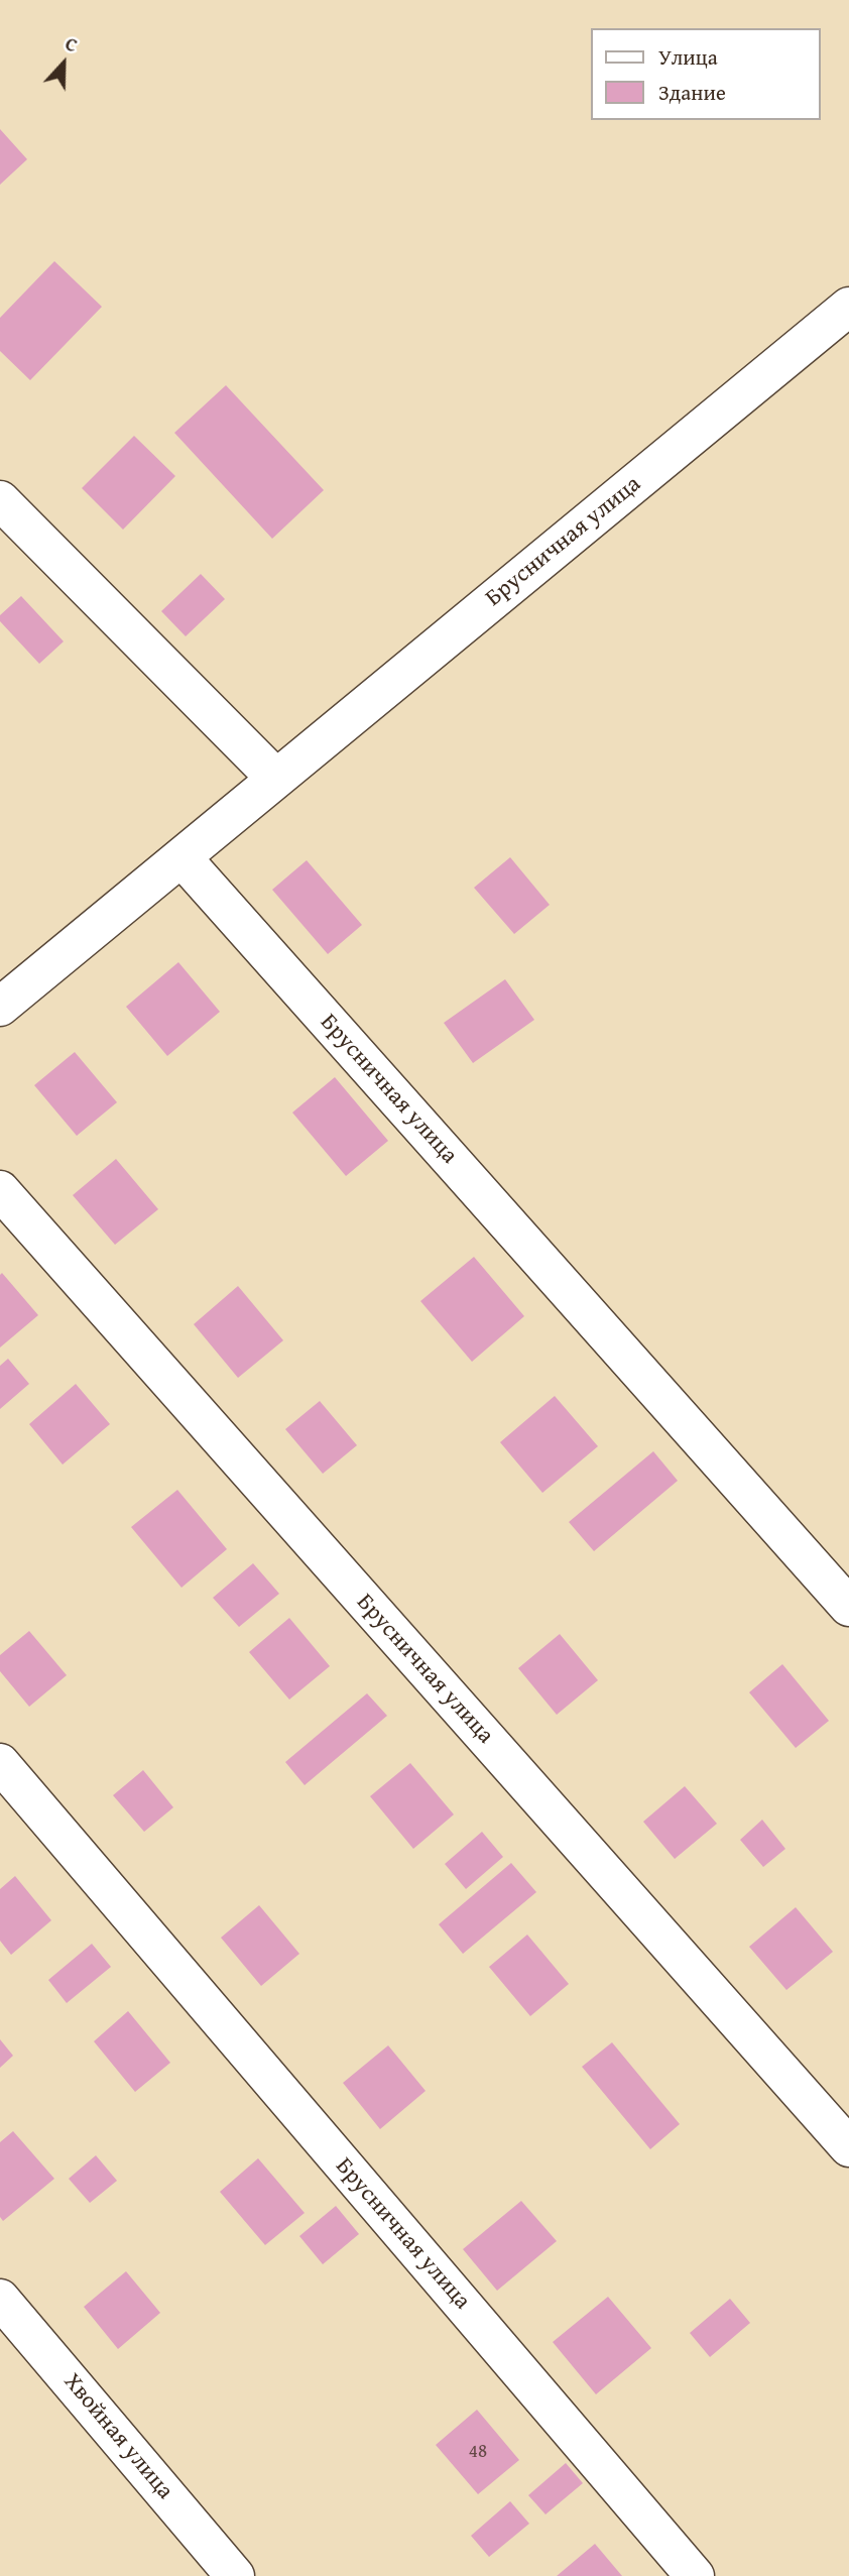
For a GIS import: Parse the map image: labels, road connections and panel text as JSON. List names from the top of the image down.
{
  "streets": {
    "street": ["Брусничная улица", "Хвойная улица"]
  },
  "house_numbers": ["48"],
  "legend": ["Улица", "Здание"],
  "north": "top"
}
